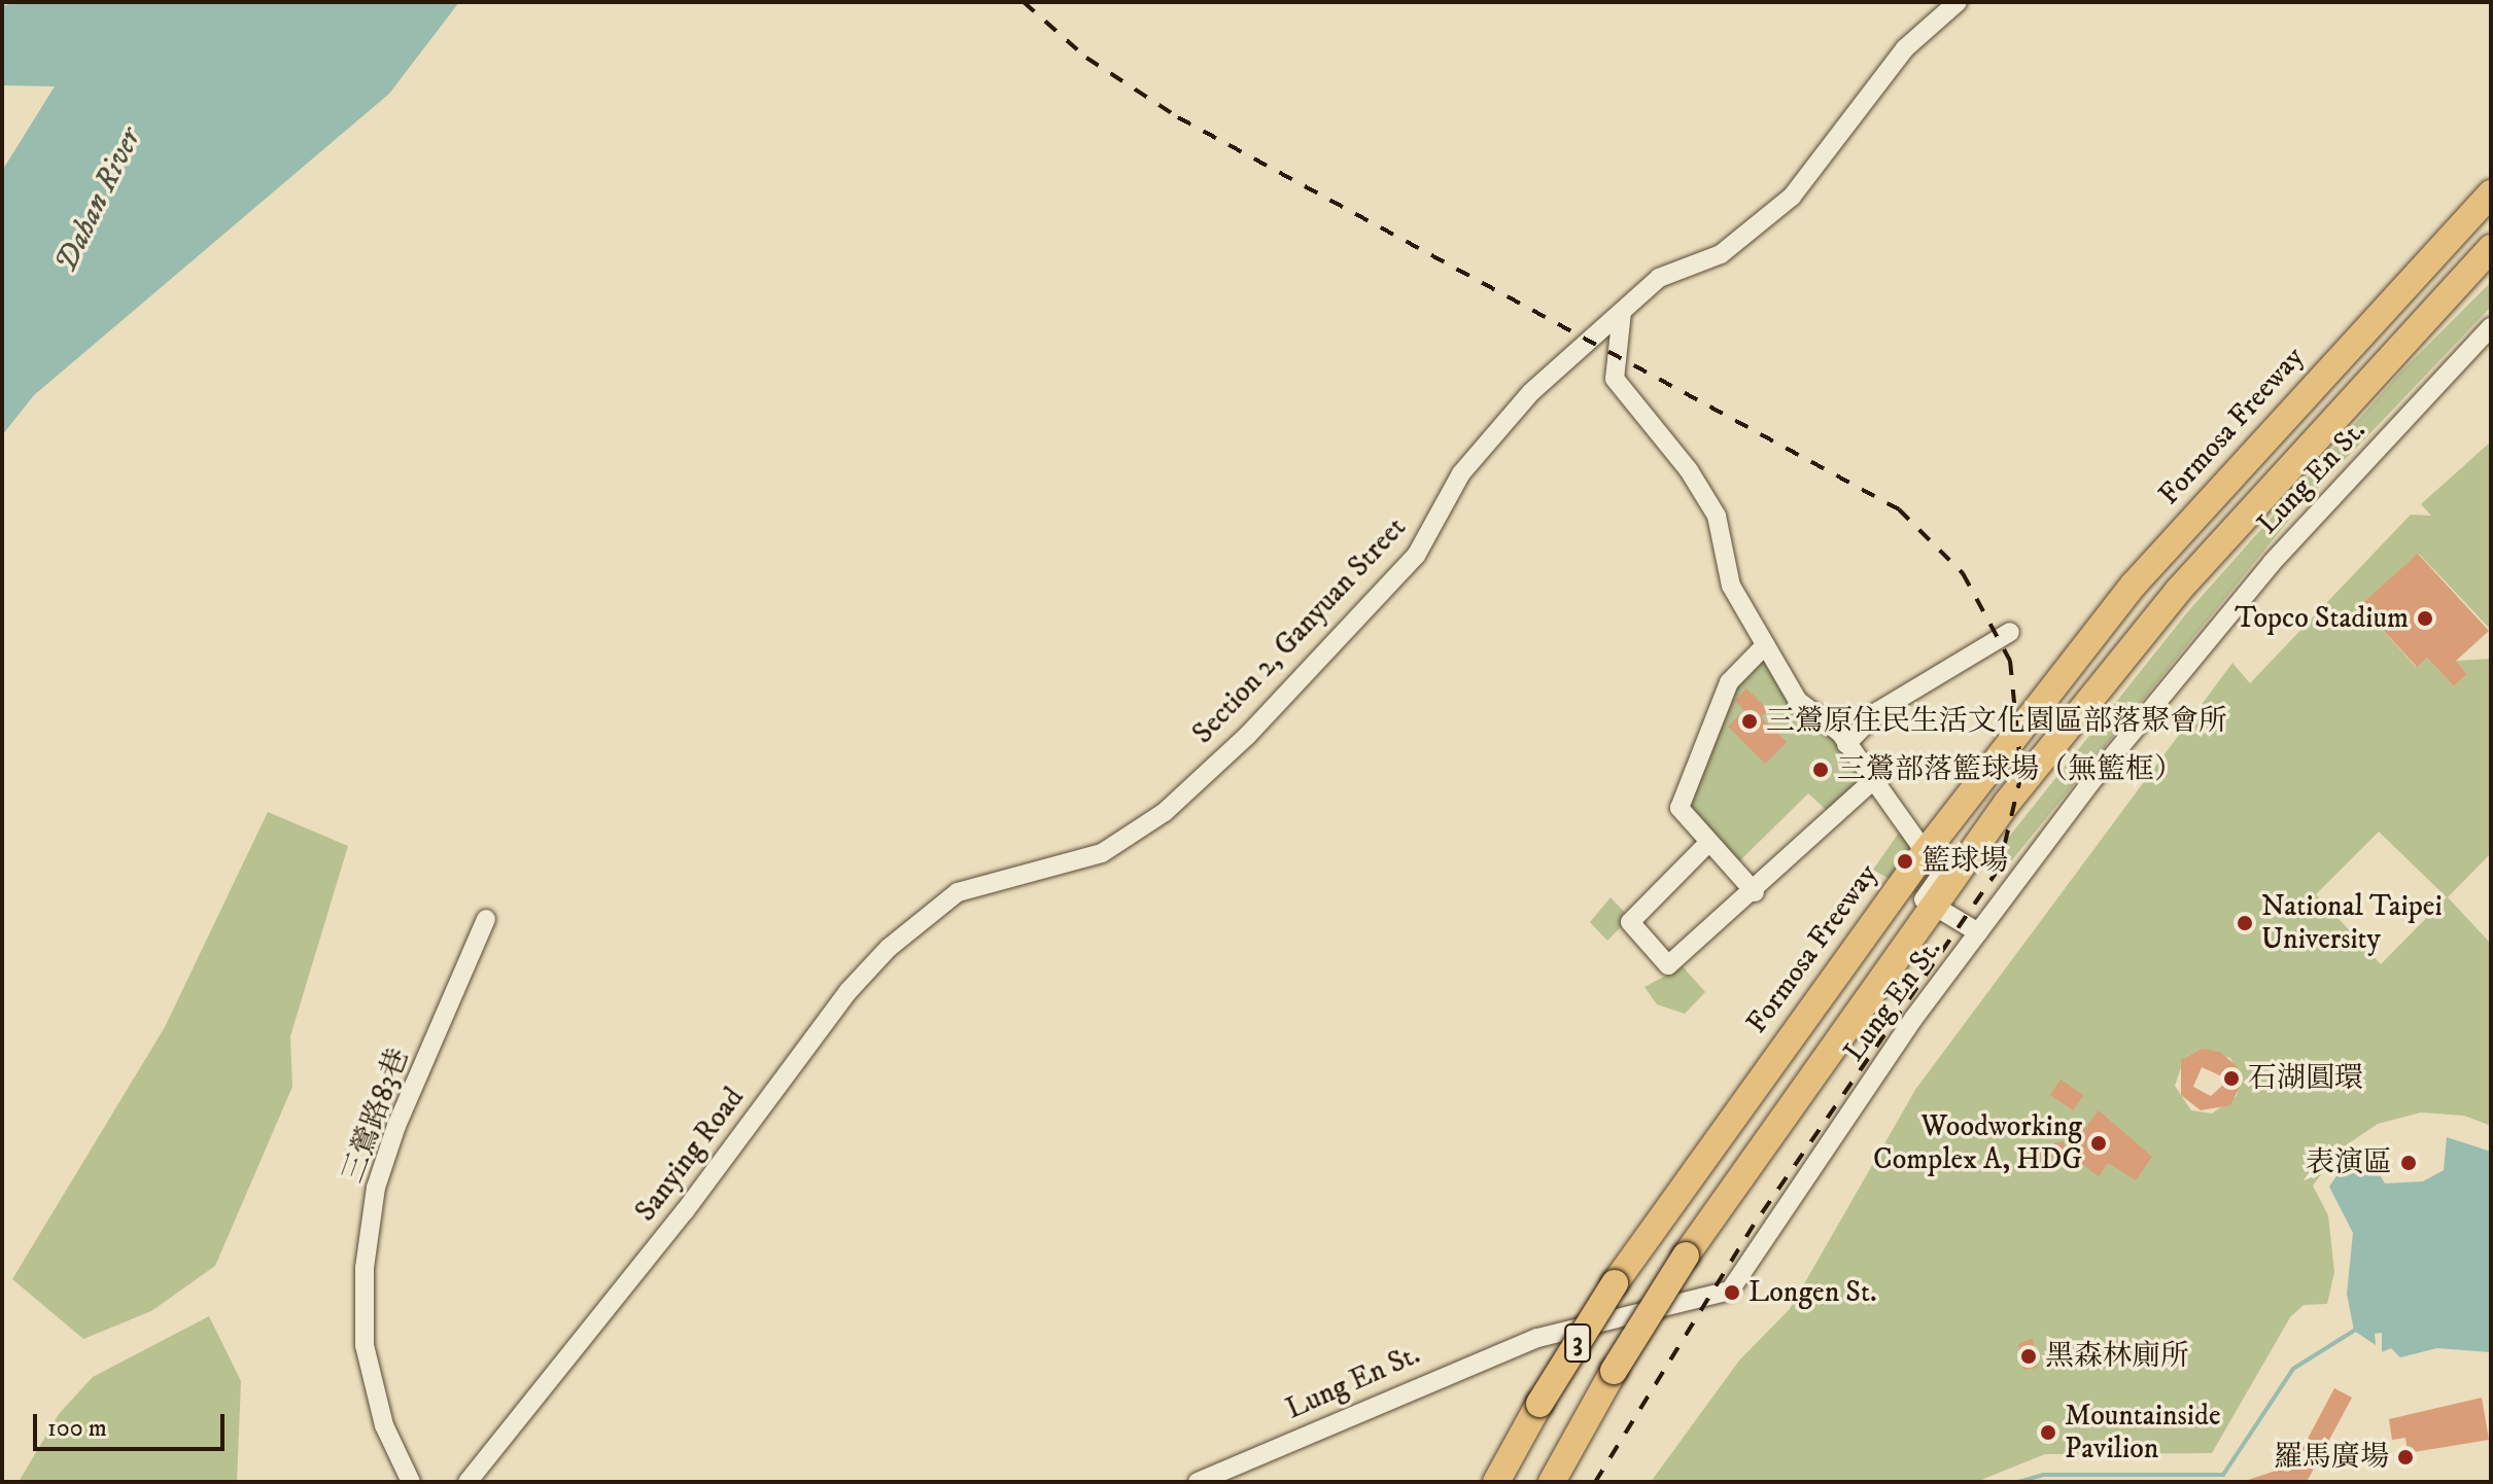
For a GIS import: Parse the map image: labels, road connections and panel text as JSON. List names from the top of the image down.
{
  "streets": {
    "highway": ["Formosa Freeway", "3"],
    "street": [
      "Lung En St.",
      "Section 2, Ganyuan Street",
      "三鶯路83巷",
      "Sanying Road"
    ]
  },
  "crossings": [
    ["Section 2, Ganyuan Street", "Sanying Road"]
  ],
  "water": ["Dahan River"],
  "places": [
    "Topco Stadium",
    "三鶯原住民生活文化園區部落聚會所",
    "三鶯部落籃球場（無籃框）",
    "籃球場",
    "National Taipei University",
    "石湖圓環",
    "Woodworking Complex A, HDG",
    "表演區",
    "Longen St.",
    "黑森林廁所",
    "Mountainside Pavilion",
    "羅馬廣場"
  ],
  "scale_bar": "100 m"
}
